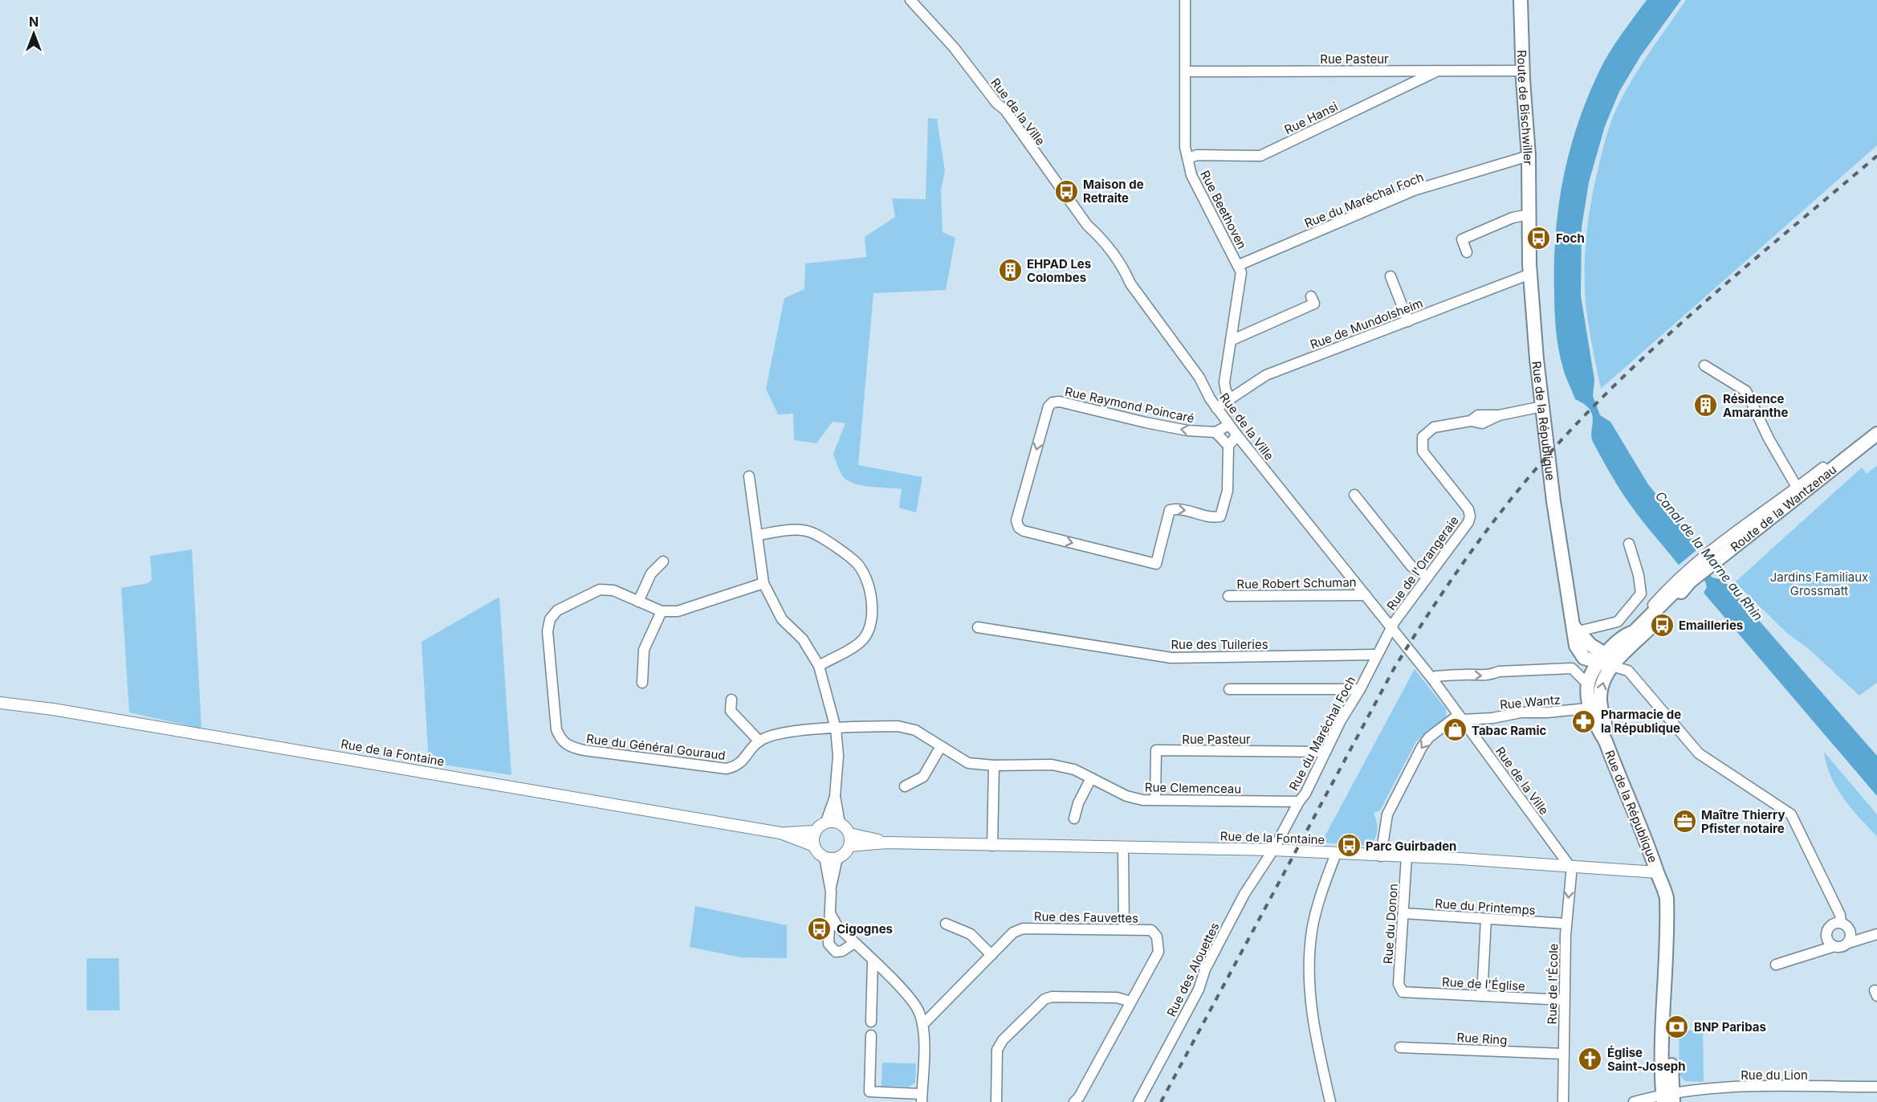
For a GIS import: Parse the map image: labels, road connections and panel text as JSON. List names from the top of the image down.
{
  "streets": {
    "main road": ["Route de Bischwiller", "Rue de la République", "Route de la Wantzenau"],
    "street": [
      "Rue Pasteur",
      "Rue de la Ville",
      "Rue Hansi",
      "Rue du Maréchal Foch",
      "Rue Beethoven",
      "Rue de Mundolsheim",
      "Rue Raymond Poincaré",
      "Rue de l'Orangeraie",
      "Rue Robert Schuman",
      "Rue des Tuileries",
      "Rue Wantz",
      "Rue du Général Gouraud",
      "Rue de la Fontaine",
      "Rue Clemenceau",
      "Rue du Printemps",
      "Rue des Fauvettes",
      "Rue du Donon",
      "Rue des Alouettes",
      "Rue de l'Église",
      "Rue de l'École",
      "Rue Ring",
      "Rue du Lion"
    ]
  },
  "crossings": [
    ["Rue Pasteur", "Route de Bischwiller"],
    ["Rue Pasteur", "Rue Hansi"],
    ["Rue Pasteur", "Rue du Maréchal Foch"],
    ["Rue Pasteur", "Rue Beethoven"],
    ["Rue Pasteur", "Rue Clemenceau"],
    ["Route de Bischwiller", "Rue du Maréchal Foch"],
    ["Route de Bischwiller", "Rue de la République"],
    ["Rue de la Ville", "Rue du Maréchal Foch"],
    ["Rue de la Ville", "Rue de Mundolsheim"],
    ["Rue de la Ville", "Rue de l'Orangeraie"],
    ["Rue de la Ville", "Rue Robert Schuman"],
    ["Rue de la Ville", "Rue Wantz"],
    ["Rue de la Ville", "Rue de la Fontaine"],
    ["Rue de la Ville", "Rue de l'École"],
    ["Rue Hansi", "Rue Beethoven"],
    ["Rue du Maréchal Foch", "Rue Beethoven"],
    ["Rue du Maréchal Foch", "Rue de l'Orangeraie"],
    ["Rue du Maréchal Foch", "Rue des Tuileries"],
    ["Rue du Maréchal Foch", "Rue de la Fontaine"],
    ["Rue du Maréchal Foch", "Rue Clemenceau"],
    ["Rue du Maréchal Foch", "Rue des Alouettes"],
    ["Rue Beethoven", "Rue de Mundolsheim"],
    ["Rue de Mundolsheim", "Rue de la République"],
    ["Rue de la République", "Route de la Wantzenau"],
    ["Rue de la République", "Rue de l'Orangeraie"],
    ["Rue de la République", "Rue Wantz"],
    ["Rue de la République", "Rue de la Fontaine"],
    ["Rue de la République", "Rue du Lion"],
    ["Rue de la Fontaine", "Rue du Donon"],
    ["Rue de la Fontaine", "Rue des Alouettes"],
    ["Rue de la Fontaine", "Rue de l'École"],
    ["Rue du Printemps", "Rue du Donon"],
    ["Rue du Printemps", "Rue de l'École"],
    ["Rue du Donon", "Rue de l'Église"],
    ["Rue de l'Église", "Rue de l'École"],
    ["Rue de l'École", "Rue Ring"]
  ],
  "water": ["Canal de la Marne au Rhin"],
  "parks": ["Jardins Familiaux Grossmatt"],
  "places": {
    "bus stop": [
      "Maison de Retraite",
      "Foch",
      "Emailleries",
      "Parc Guirbaden",
      "Cigognes"
    ],
    "building": ["EHPAD Les Colombes", "Résidence Amaranthe"],
    "pharmacy": ["Pharmacie de la République"],
    "shop": ["Tabac Ramic"],
    "office": ["Maître Thierry Pfister notaire"],
    "bank": ["BNP Paribas"],
    "church": ["Église Saint-Joseph"]
  },
  "north": "top"
}
